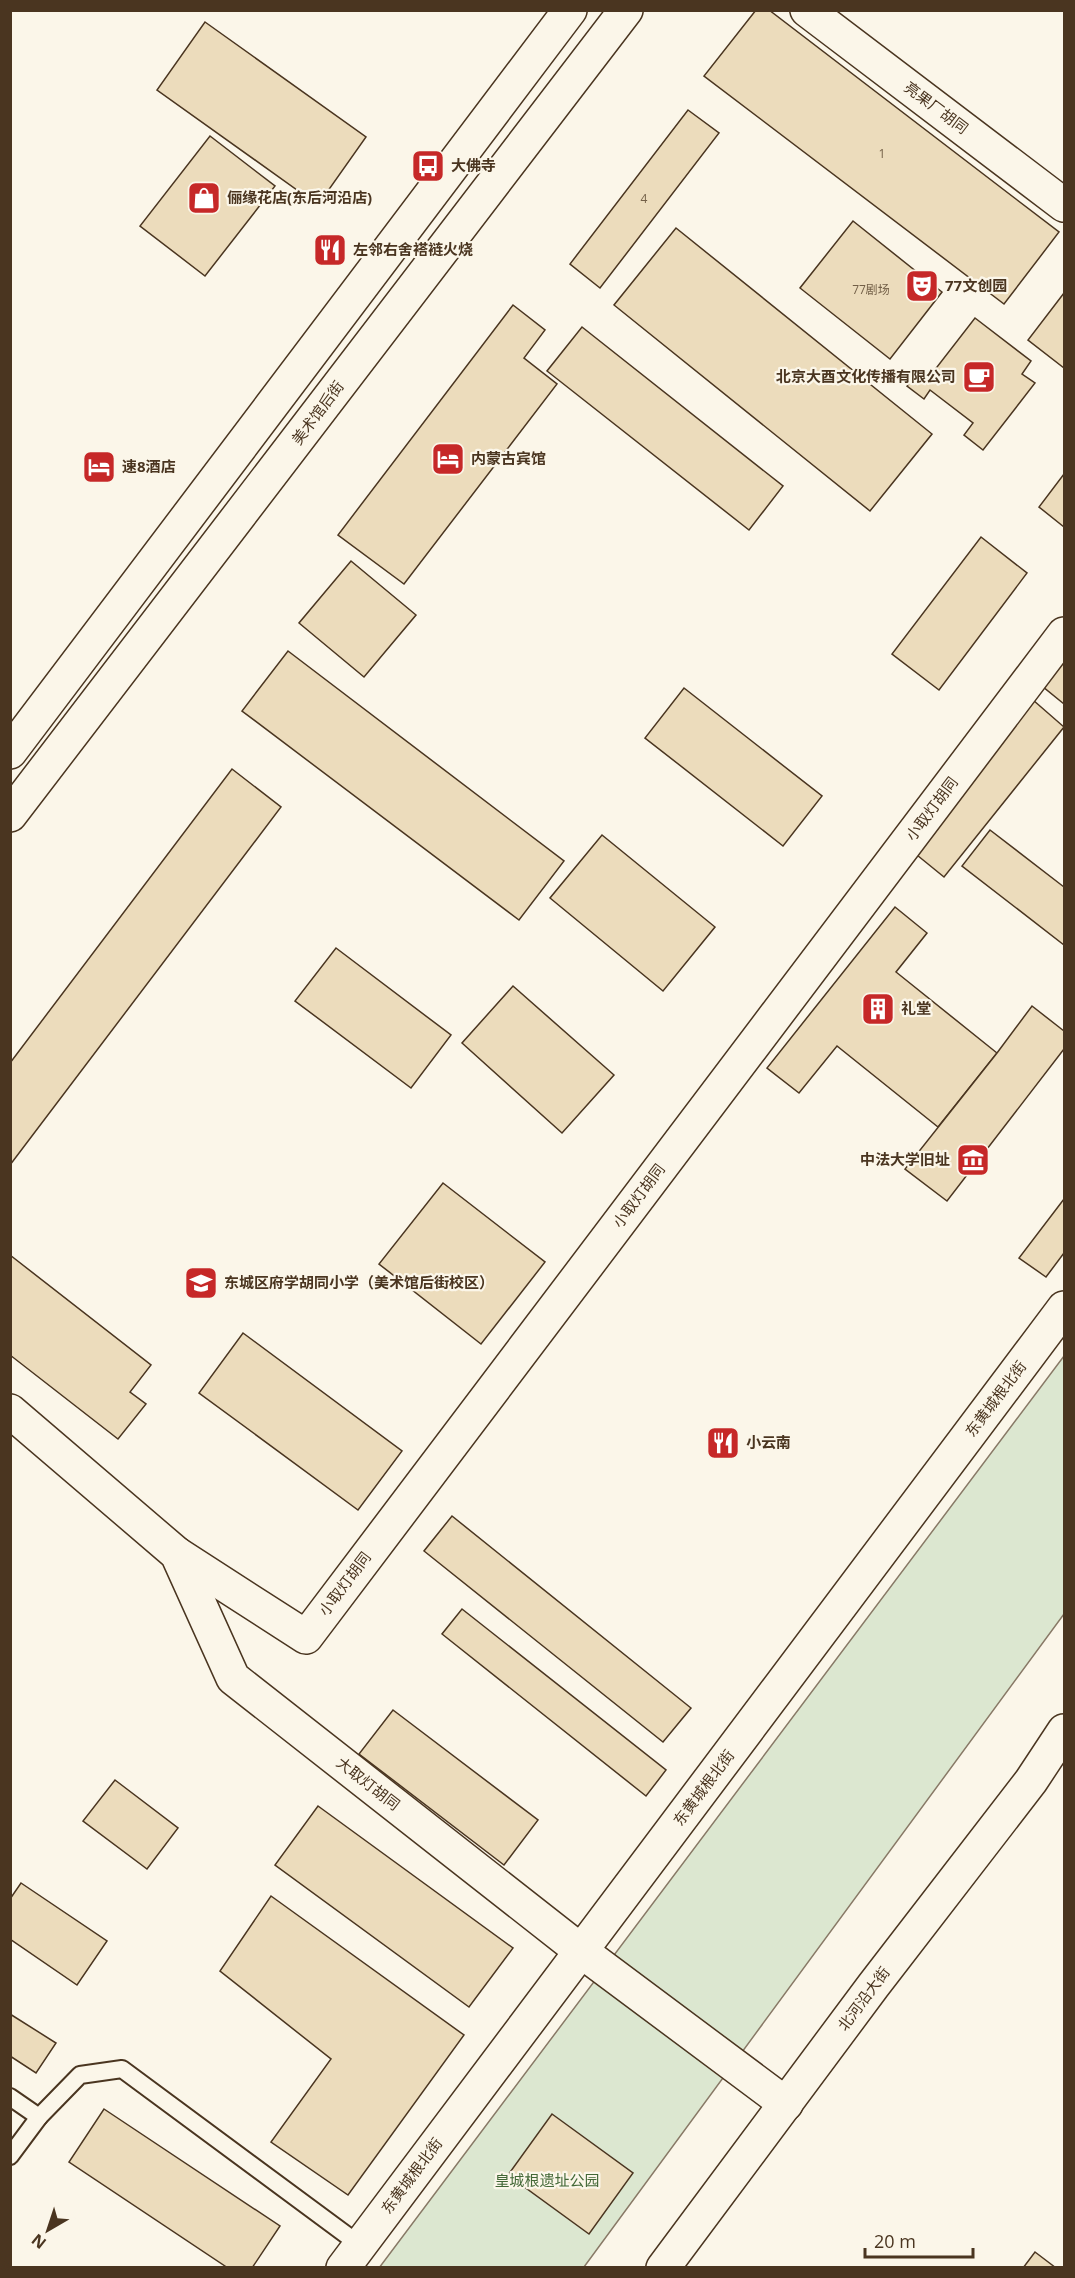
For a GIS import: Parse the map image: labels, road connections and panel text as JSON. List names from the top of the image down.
{
  "streets": {
    "street": [
      "亮果厂胡同",
      "美术馆后街",
      "小取灯胡同",
      "东黄城根北街",
      "大取灯胡同",
      "北河沿大街"
    ]
  },
  "crossings": [
    ["小取灯胡同", "大取灯胡同"],
    ["东黄城根北街", "大取灯胡同"],
    ["大取灯胡同", "北河沿大街"]
  ],
  "parks": ["皇城根遗址公园"],
  "places": {
    "bus stop": ["大佛寺"],
    "shop": ["俪缘花店(东后河沿店)"],
    "restaurant": ["左邻右舍褡裢火烧", "小云南"],
    "theatre": ["77文创园"],
    "cafe": ["北京大酉文化传播有限公司"],
    "hotel": ["内蒙古宾馆", "速8酒店"],
    "building": ["礼堂"],
    "museum": ["中法大学旧址"],
    "school or university": ["东城区府学胡同小学（美术馆后街校区）"]
  },
  "house_numbers": ["1", "4", "77剧场"],
  "scale_bar": "20 m",
  "north": "bottom left"
}
